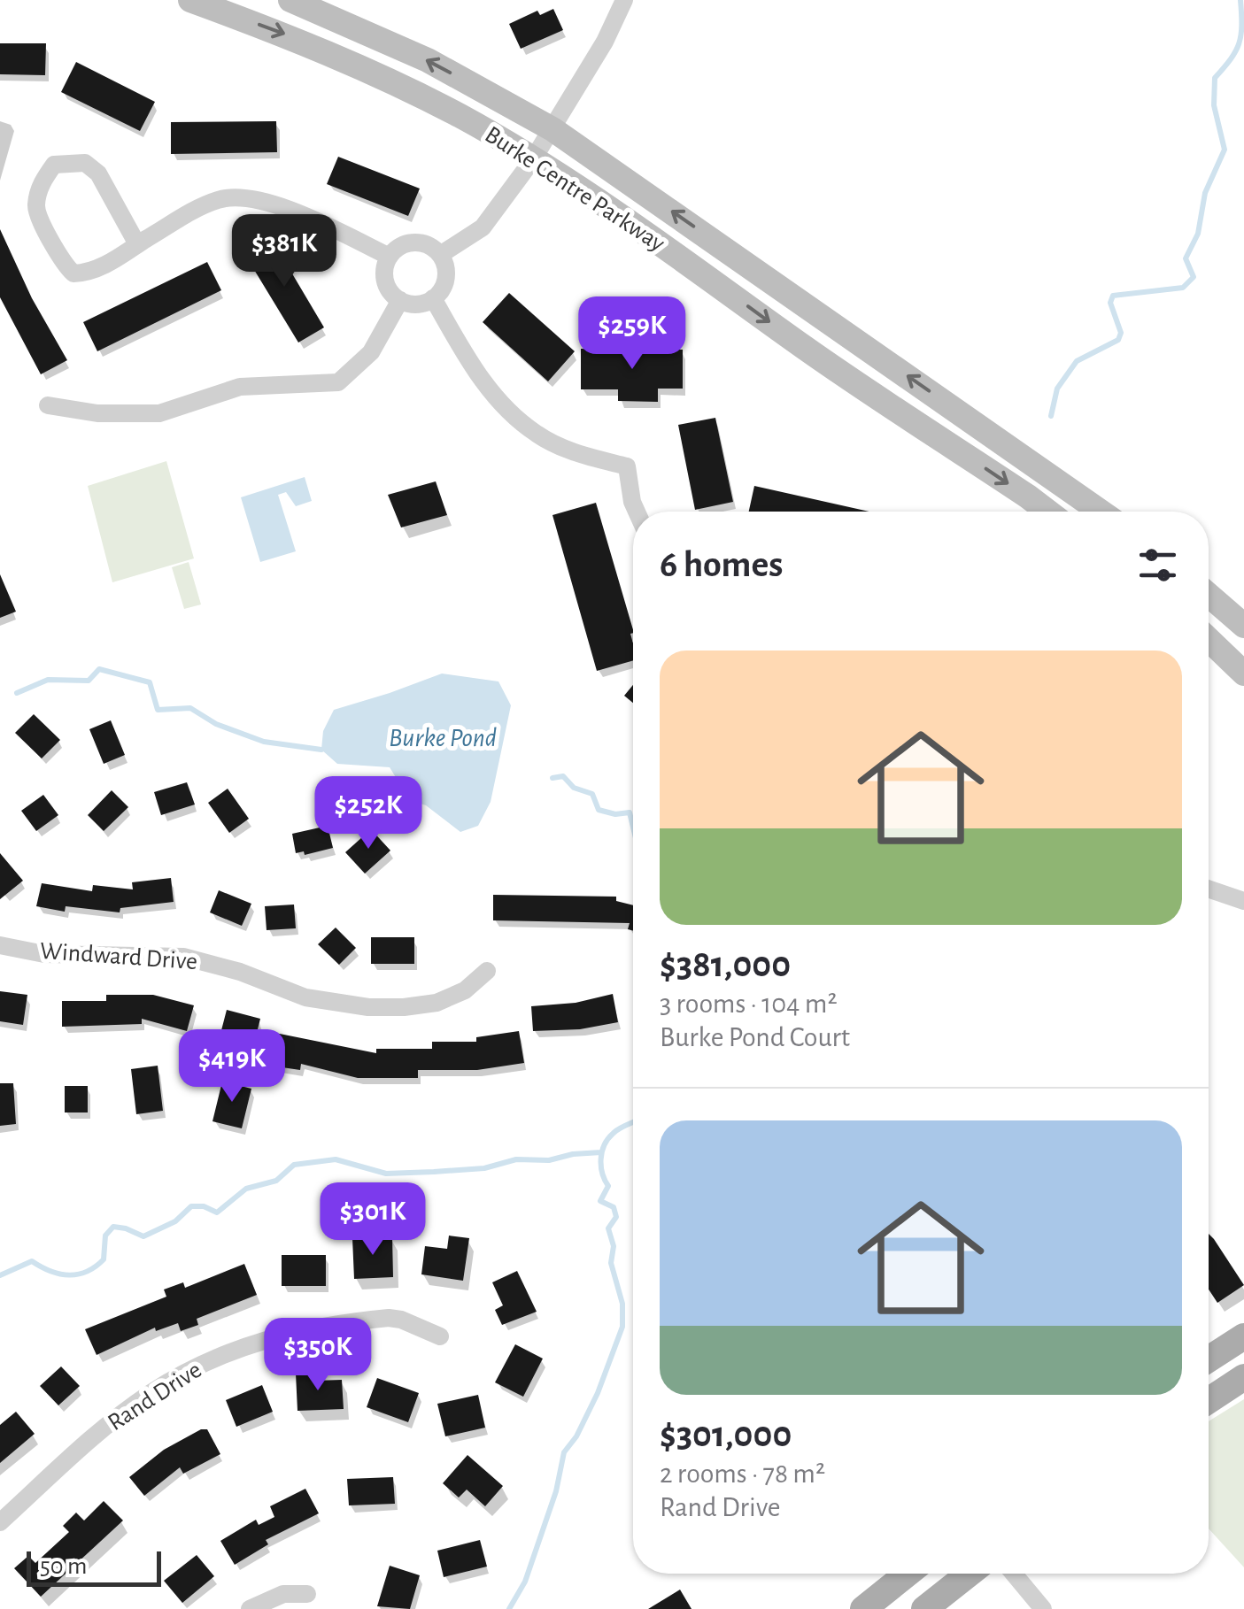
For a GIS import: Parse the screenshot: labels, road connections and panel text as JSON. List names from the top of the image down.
{
  "streets": {
    "main road": ["Burke Centre Parkway"],
    "street": ["Windward Drive", "Rand Drive"]
  },
  "water": ["Burke Pond"],
  "scale_bar": "50 m",
  "page": {
    "price": [
      "$381K",
      "$259K",
      "$252K",
      "$419K",
      "$301K",
      "$350K"
    ],
    "heading": "6 homes",
    "list": [
      {
        "name": "$381,000",
        "note": "3 rooms · 104 m² · Burke Pond Court"
      },
      {
        "name": "$301,000",
        "note": "2 rooms · 78 m² · Rand Drive"
      }
    ],
    "scale": "50 m"
  }
}
